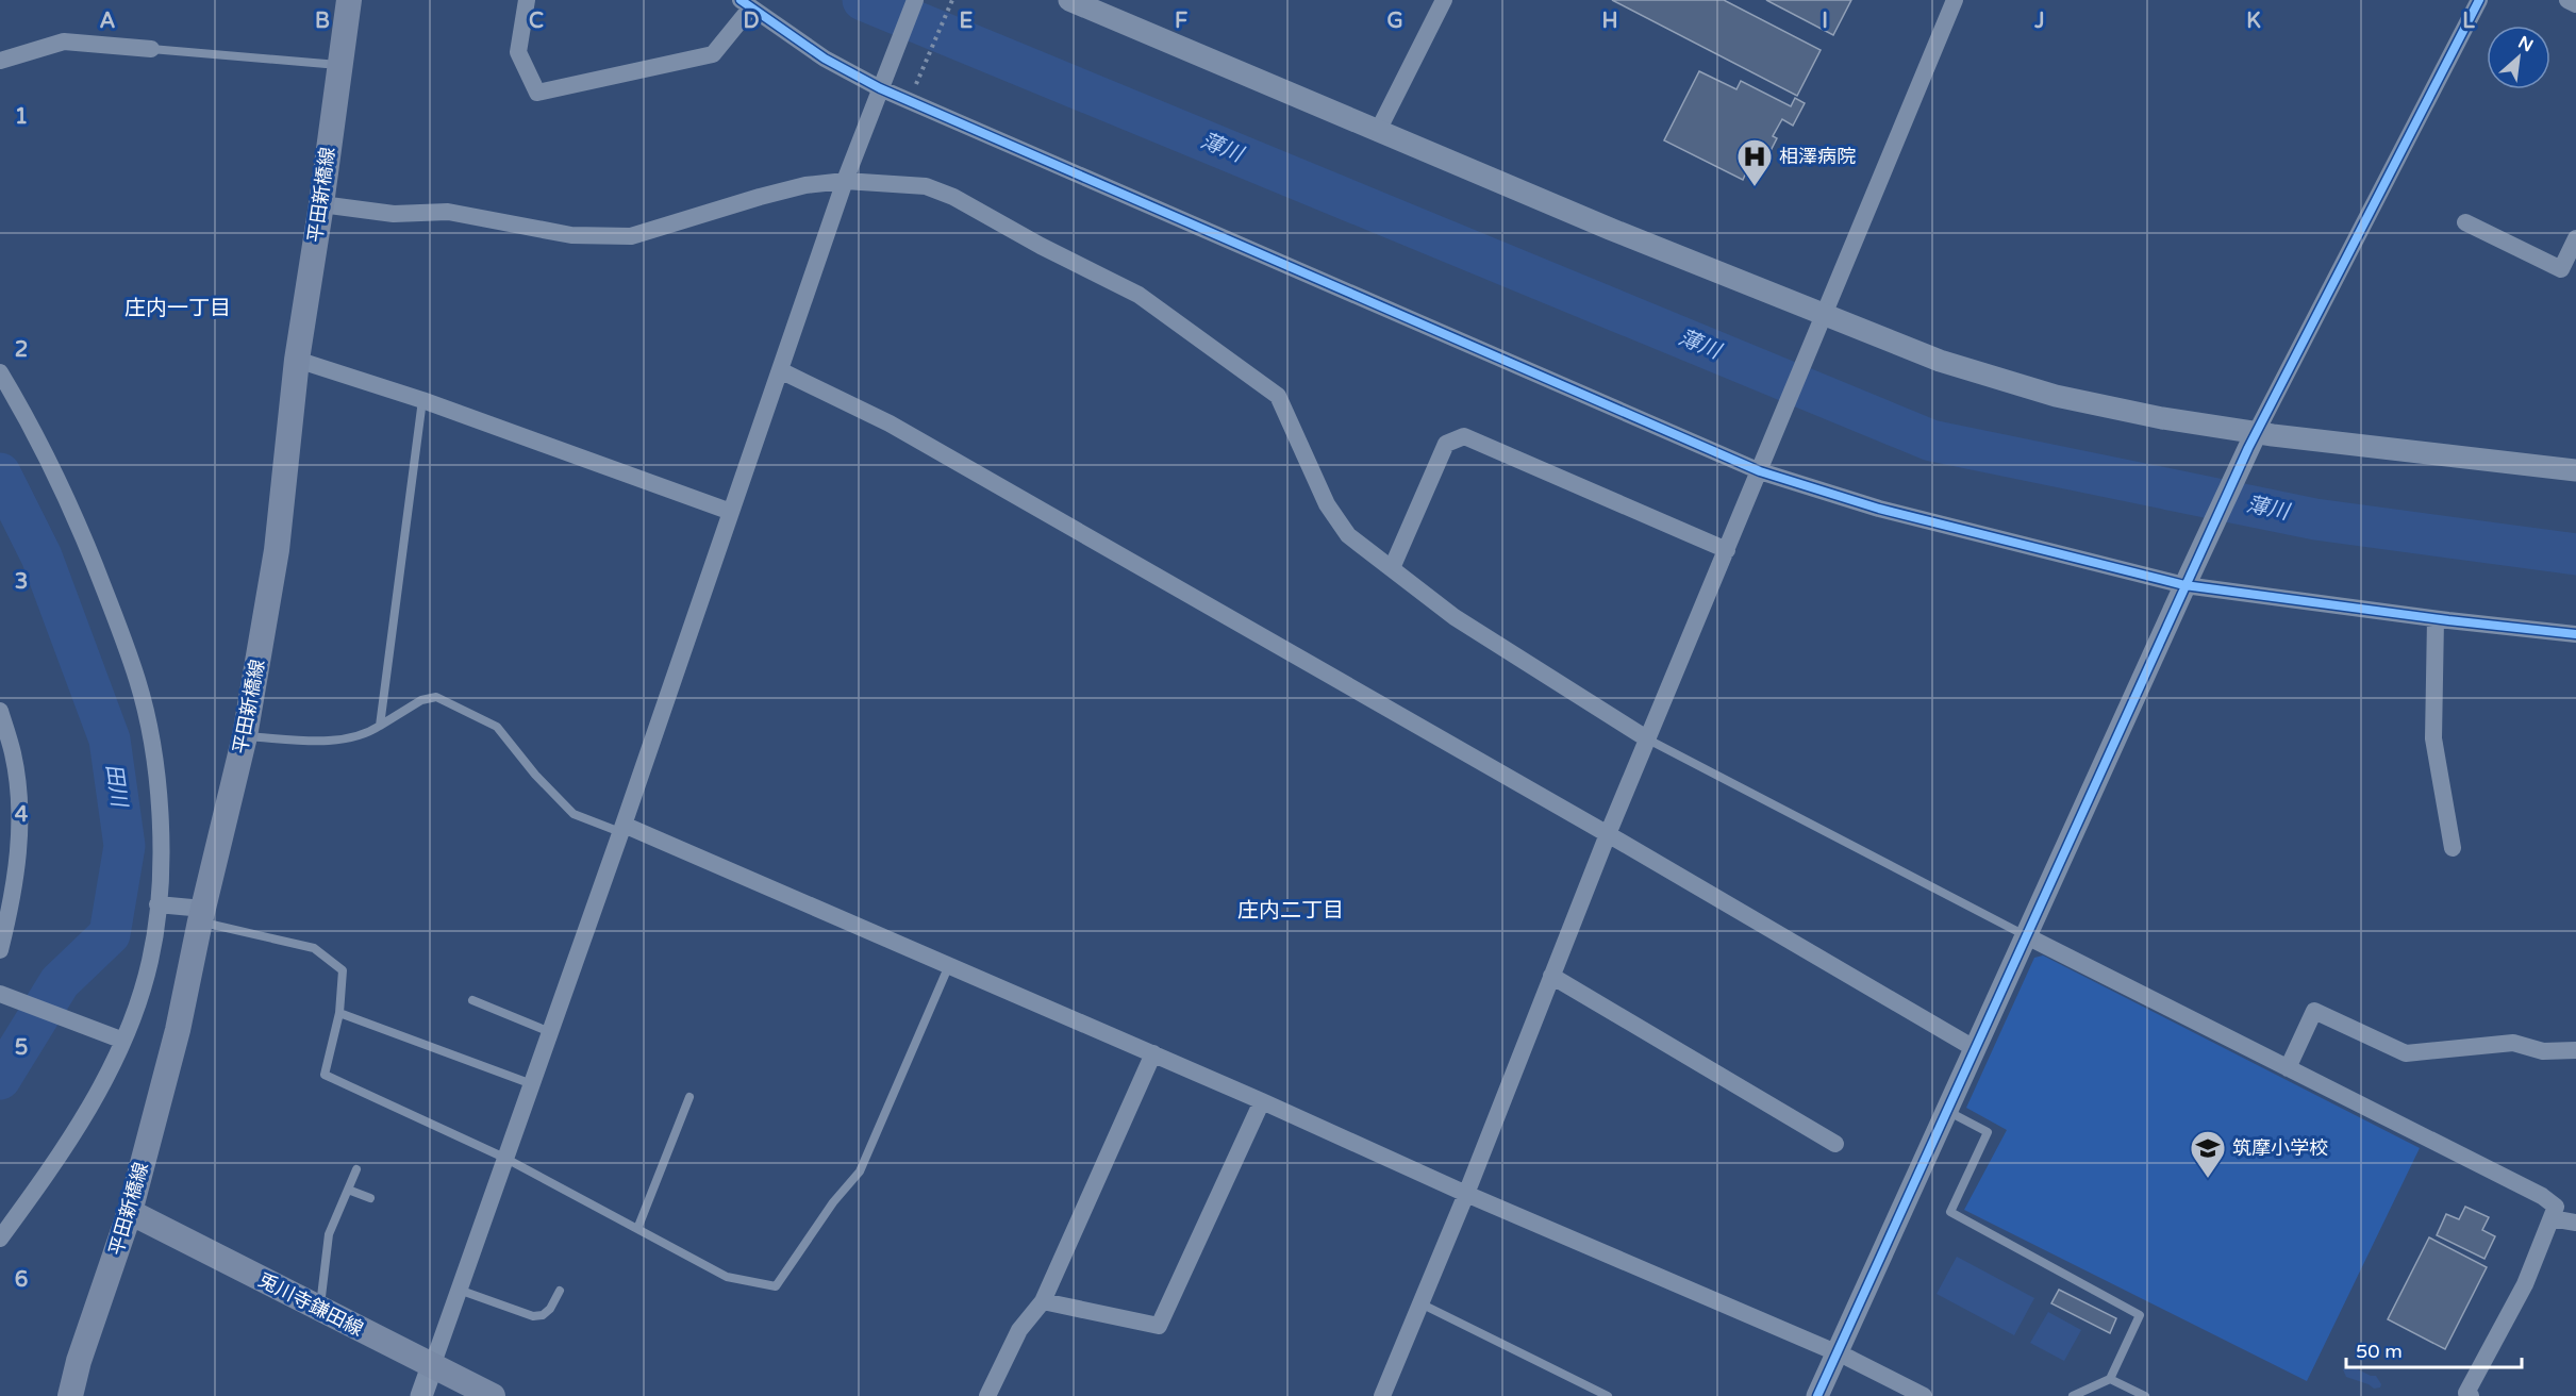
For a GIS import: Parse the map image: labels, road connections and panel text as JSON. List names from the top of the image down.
{
  "streets": {
    "main road": ["平田新橋線", "兎川寺鎌田線"]
  },
  "crossings": [
    ["平田新橋線", "兎川寺鎌田線"]
  ],
  "districts": ["庄内一丁目", "庄内二丁目"],
  "water": ["薄川", "田川"],
  "places": {
    "hospital": ["相澤病院"],
    "school or university": ["筑摩小学校"]
  },
  "scale_bar": "50 m",
  "north": "top right",
  "grid": {
    "columns": [
      "A",
      "B",
      "C",
      "D",
      "E",
      "F",
      "G",
      "H",
      "I",
      "J",
      "K",
      "L"
    ],
    "rows": [
      "1",
      "2",
      "3",
      "4",
      "5",
      "6"
    ]
  }
}
